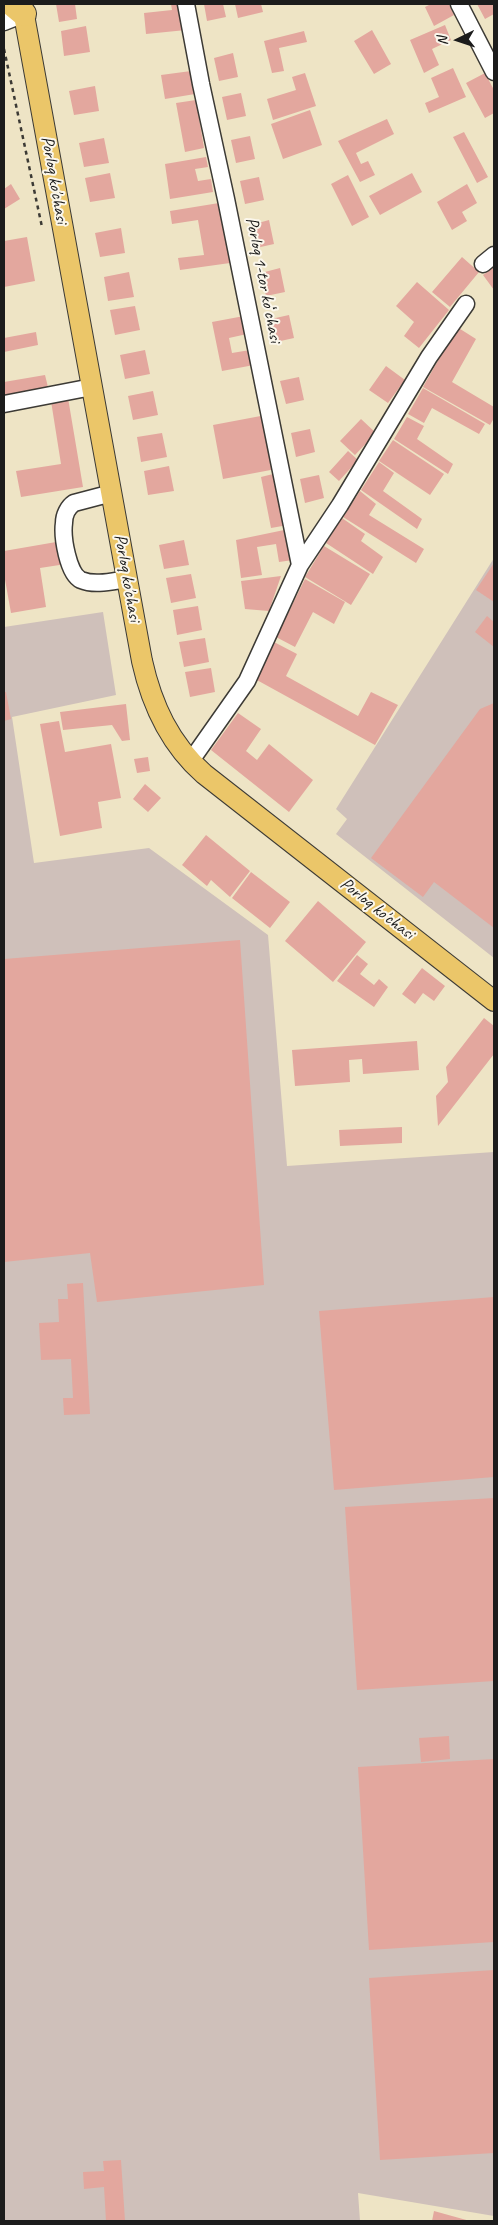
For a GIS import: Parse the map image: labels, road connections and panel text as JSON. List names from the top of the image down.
{
  "streets": {
    "main road": ["Porloq ko'chasi"],
    "street": ["Porloq 1-tor koʻchasi"]
  },
  "north": "left"
}
